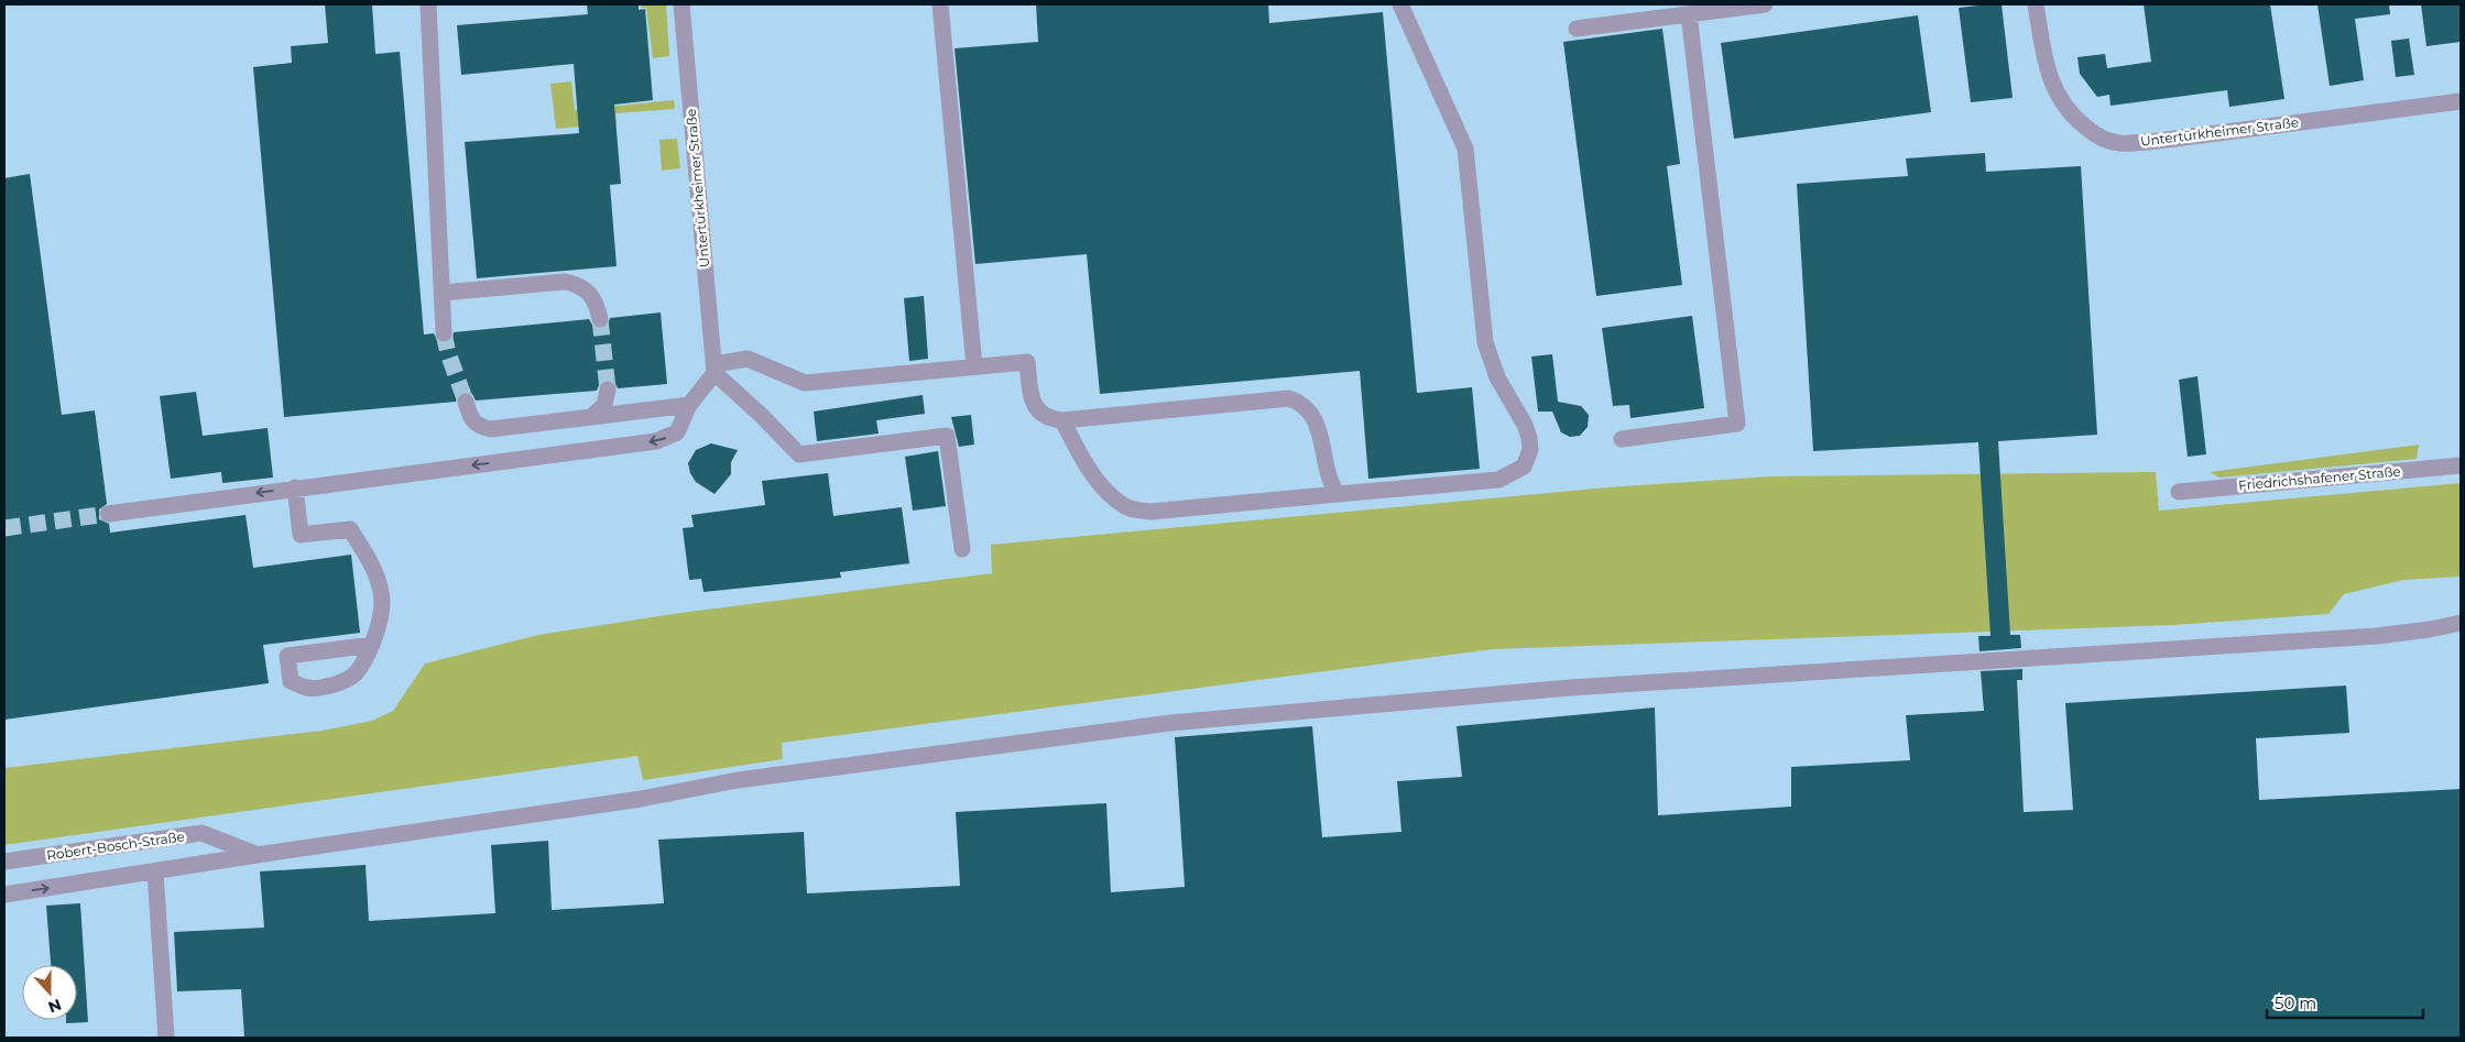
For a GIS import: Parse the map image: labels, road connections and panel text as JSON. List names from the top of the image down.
{
  "streets": {
    "street": ["Untertürkheimer Straße", "Friedrichshafener Straße", "Robert-Bosch-Straße"]
  },
  "scale_bar": "50 m",
  "north": "bottom"
}
